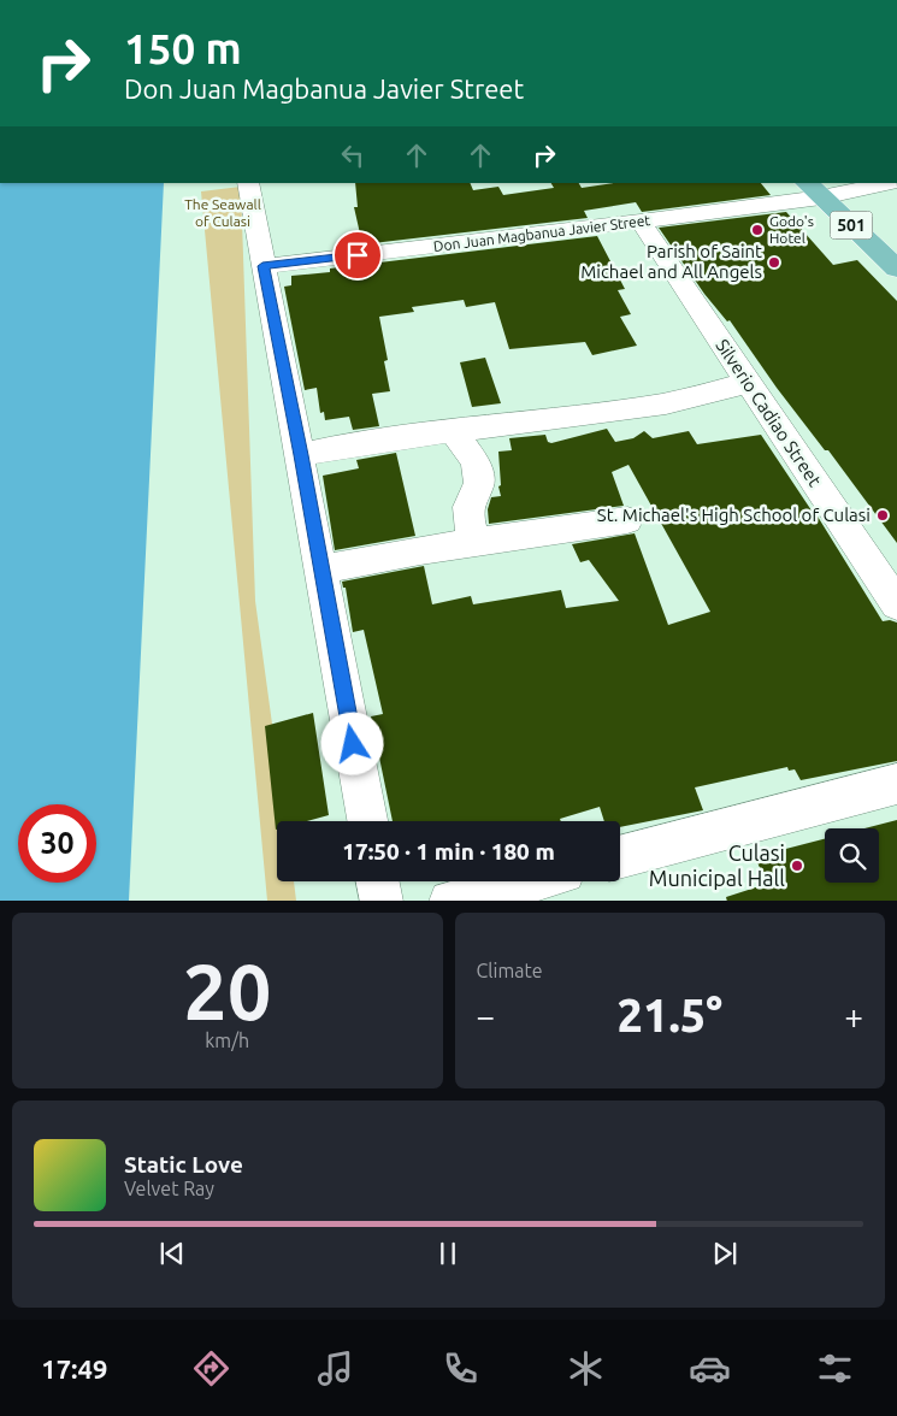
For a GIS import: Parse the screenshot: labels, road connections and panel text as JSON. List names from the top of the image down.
{
  "streets": {
    "main road": ["501"],
    "street": ["Don Juan Magbanua Javier Street", "Silverio Cadiao Street"]
  },
  "crossings": [
    ["501", "Don Juan Magbanua Javier Street"],
    ["Don Juan Magbanua Javier Street", "Silverio Cadiao Street"]
  ],
  "parks": ["The Seawall of Culasi"],
  "places": [
    "Godo's Hotel",
    "Parish of Saint Michael and All Angels",
    "St. Michael's High School of Culasi",
    "Culasi Municipal Hall"
  ],
  "page": {
    "turn": ["150 m", "Don Juan Magbanua Javier Street"],
    "limit": "30",
    "trip": "17:50 · 1 min · 180 m",
    "tile": [
      ["20", "km/h"],
      "Climate"
    ],
    "heat": ["−", "21.5°", "+"],
    "song": ["Static Love", "Velvet Ray"],
    "tabs": "17:49"
  }
}
